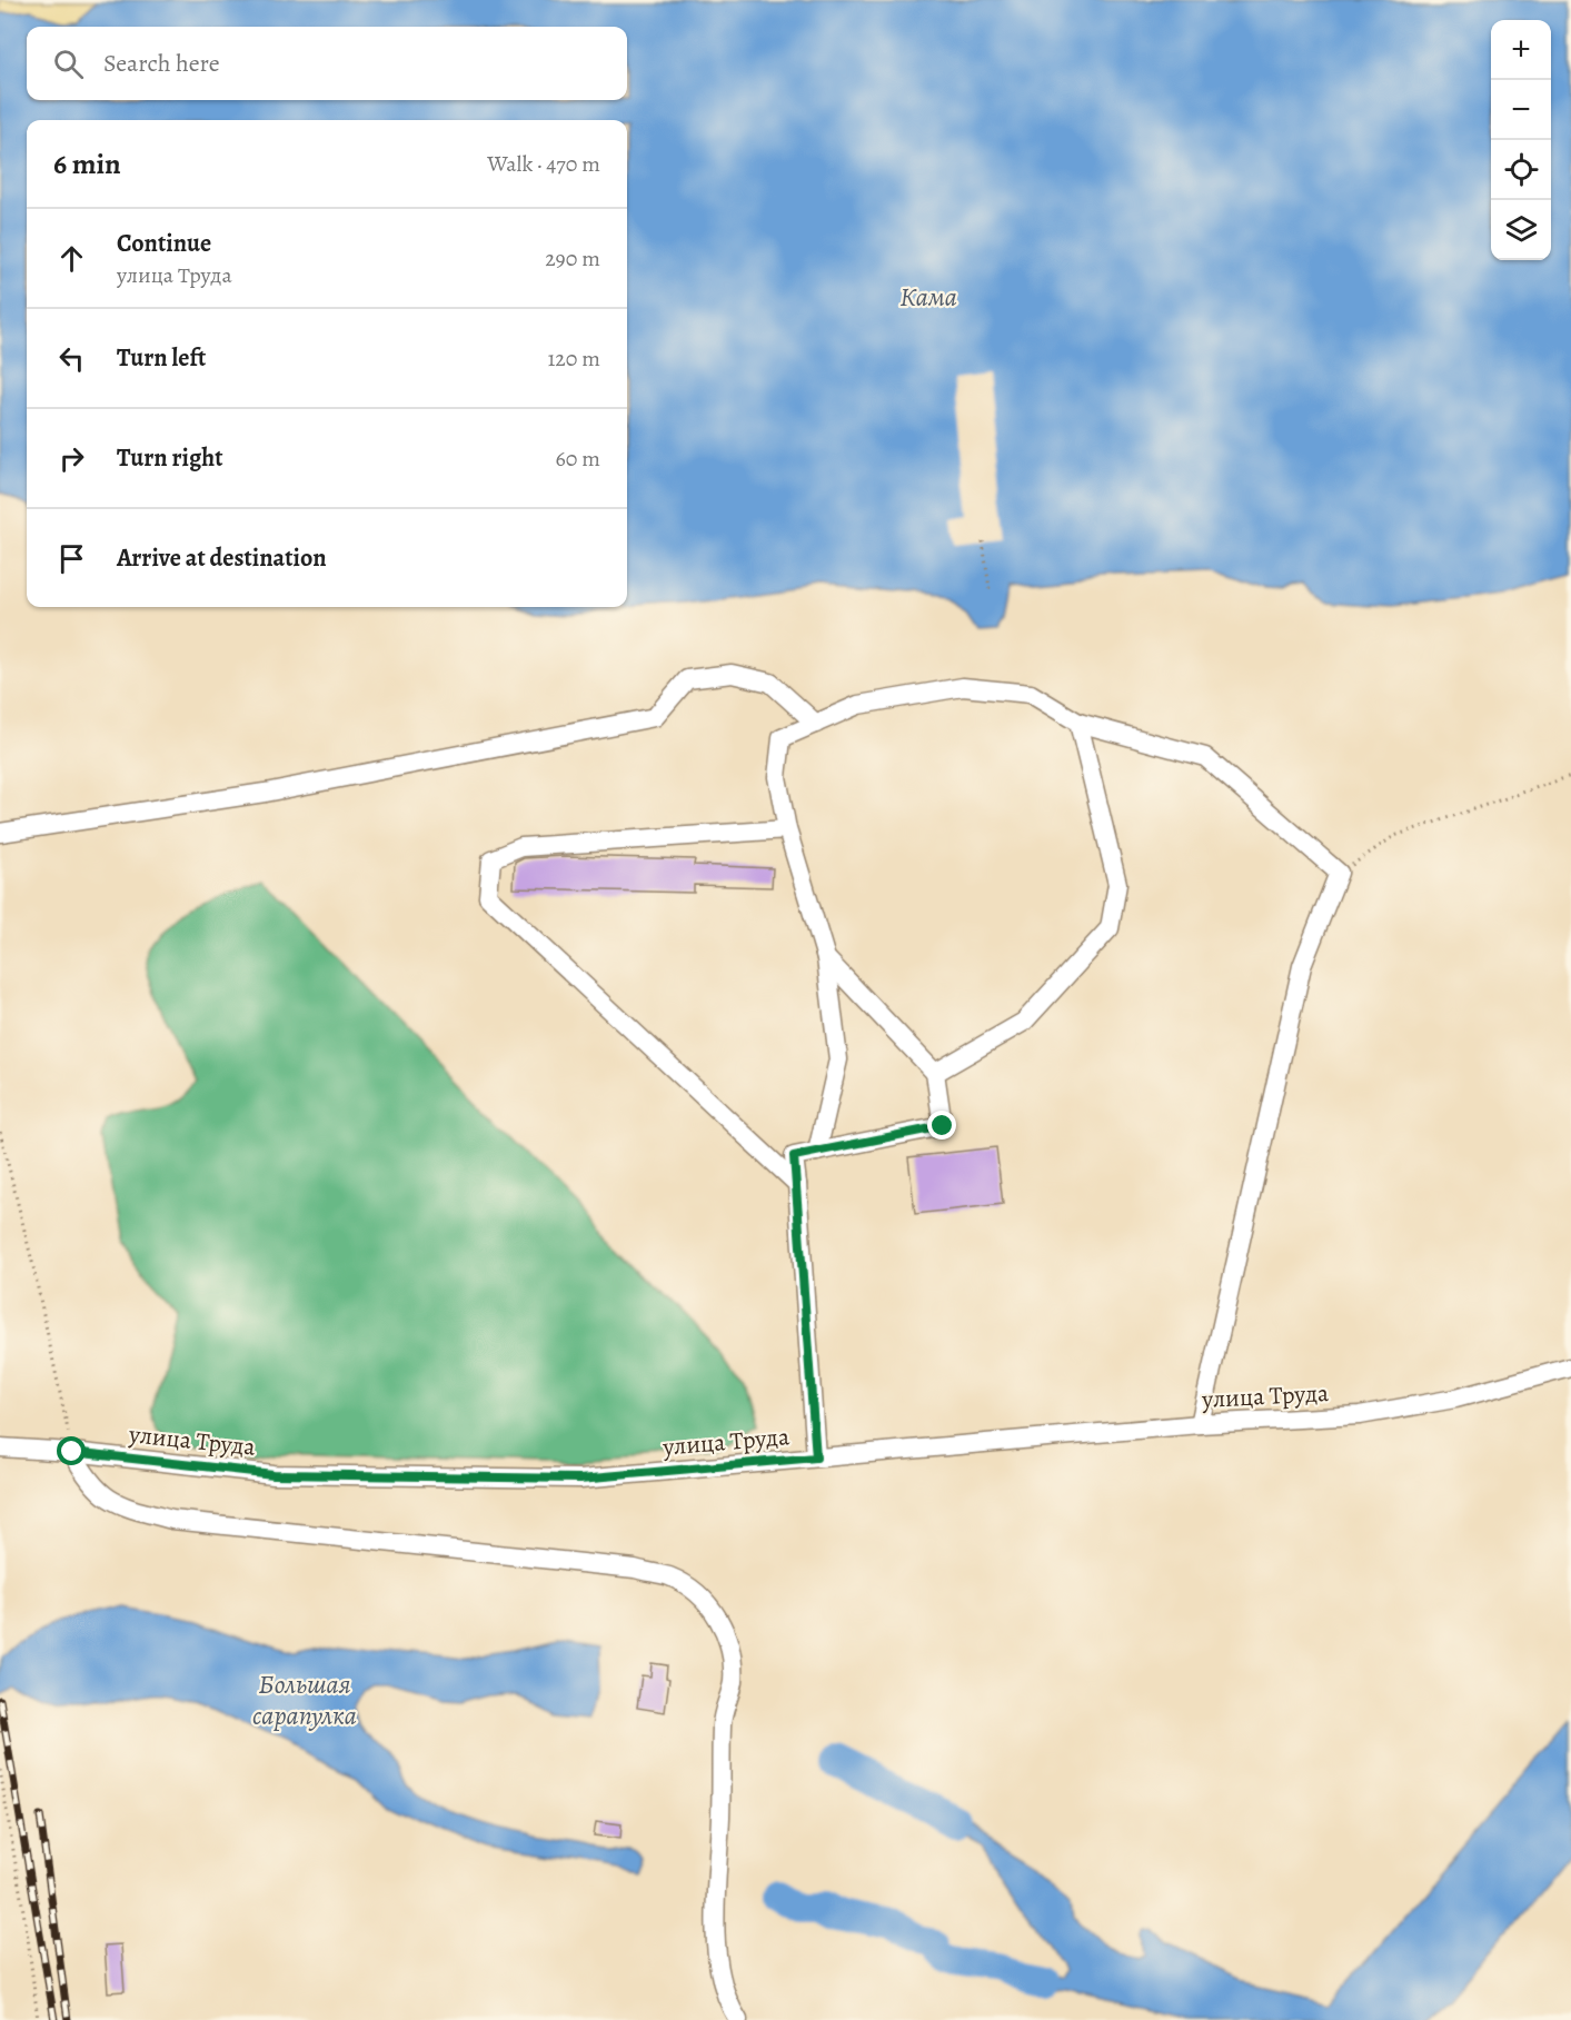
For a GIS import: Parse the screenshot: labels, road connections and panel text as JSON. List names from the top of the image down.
{
  "streets": {
    "street": ["улица Труда"]
  },
  "water": ["Кама", "Большая сарапулка"],
  "page": {
    "map_buttons": ["+", "−"],
    "search": "Search here",
    "heading": ["6 min", "Walk · 470 m"],
    "list": [
      ["Continue", "улица Труда", "290 m"],
      ["Turn left", "120 m"],
      ["Turn right", "60 m"],
      "Arrive at destination"
    ]
  }
}
